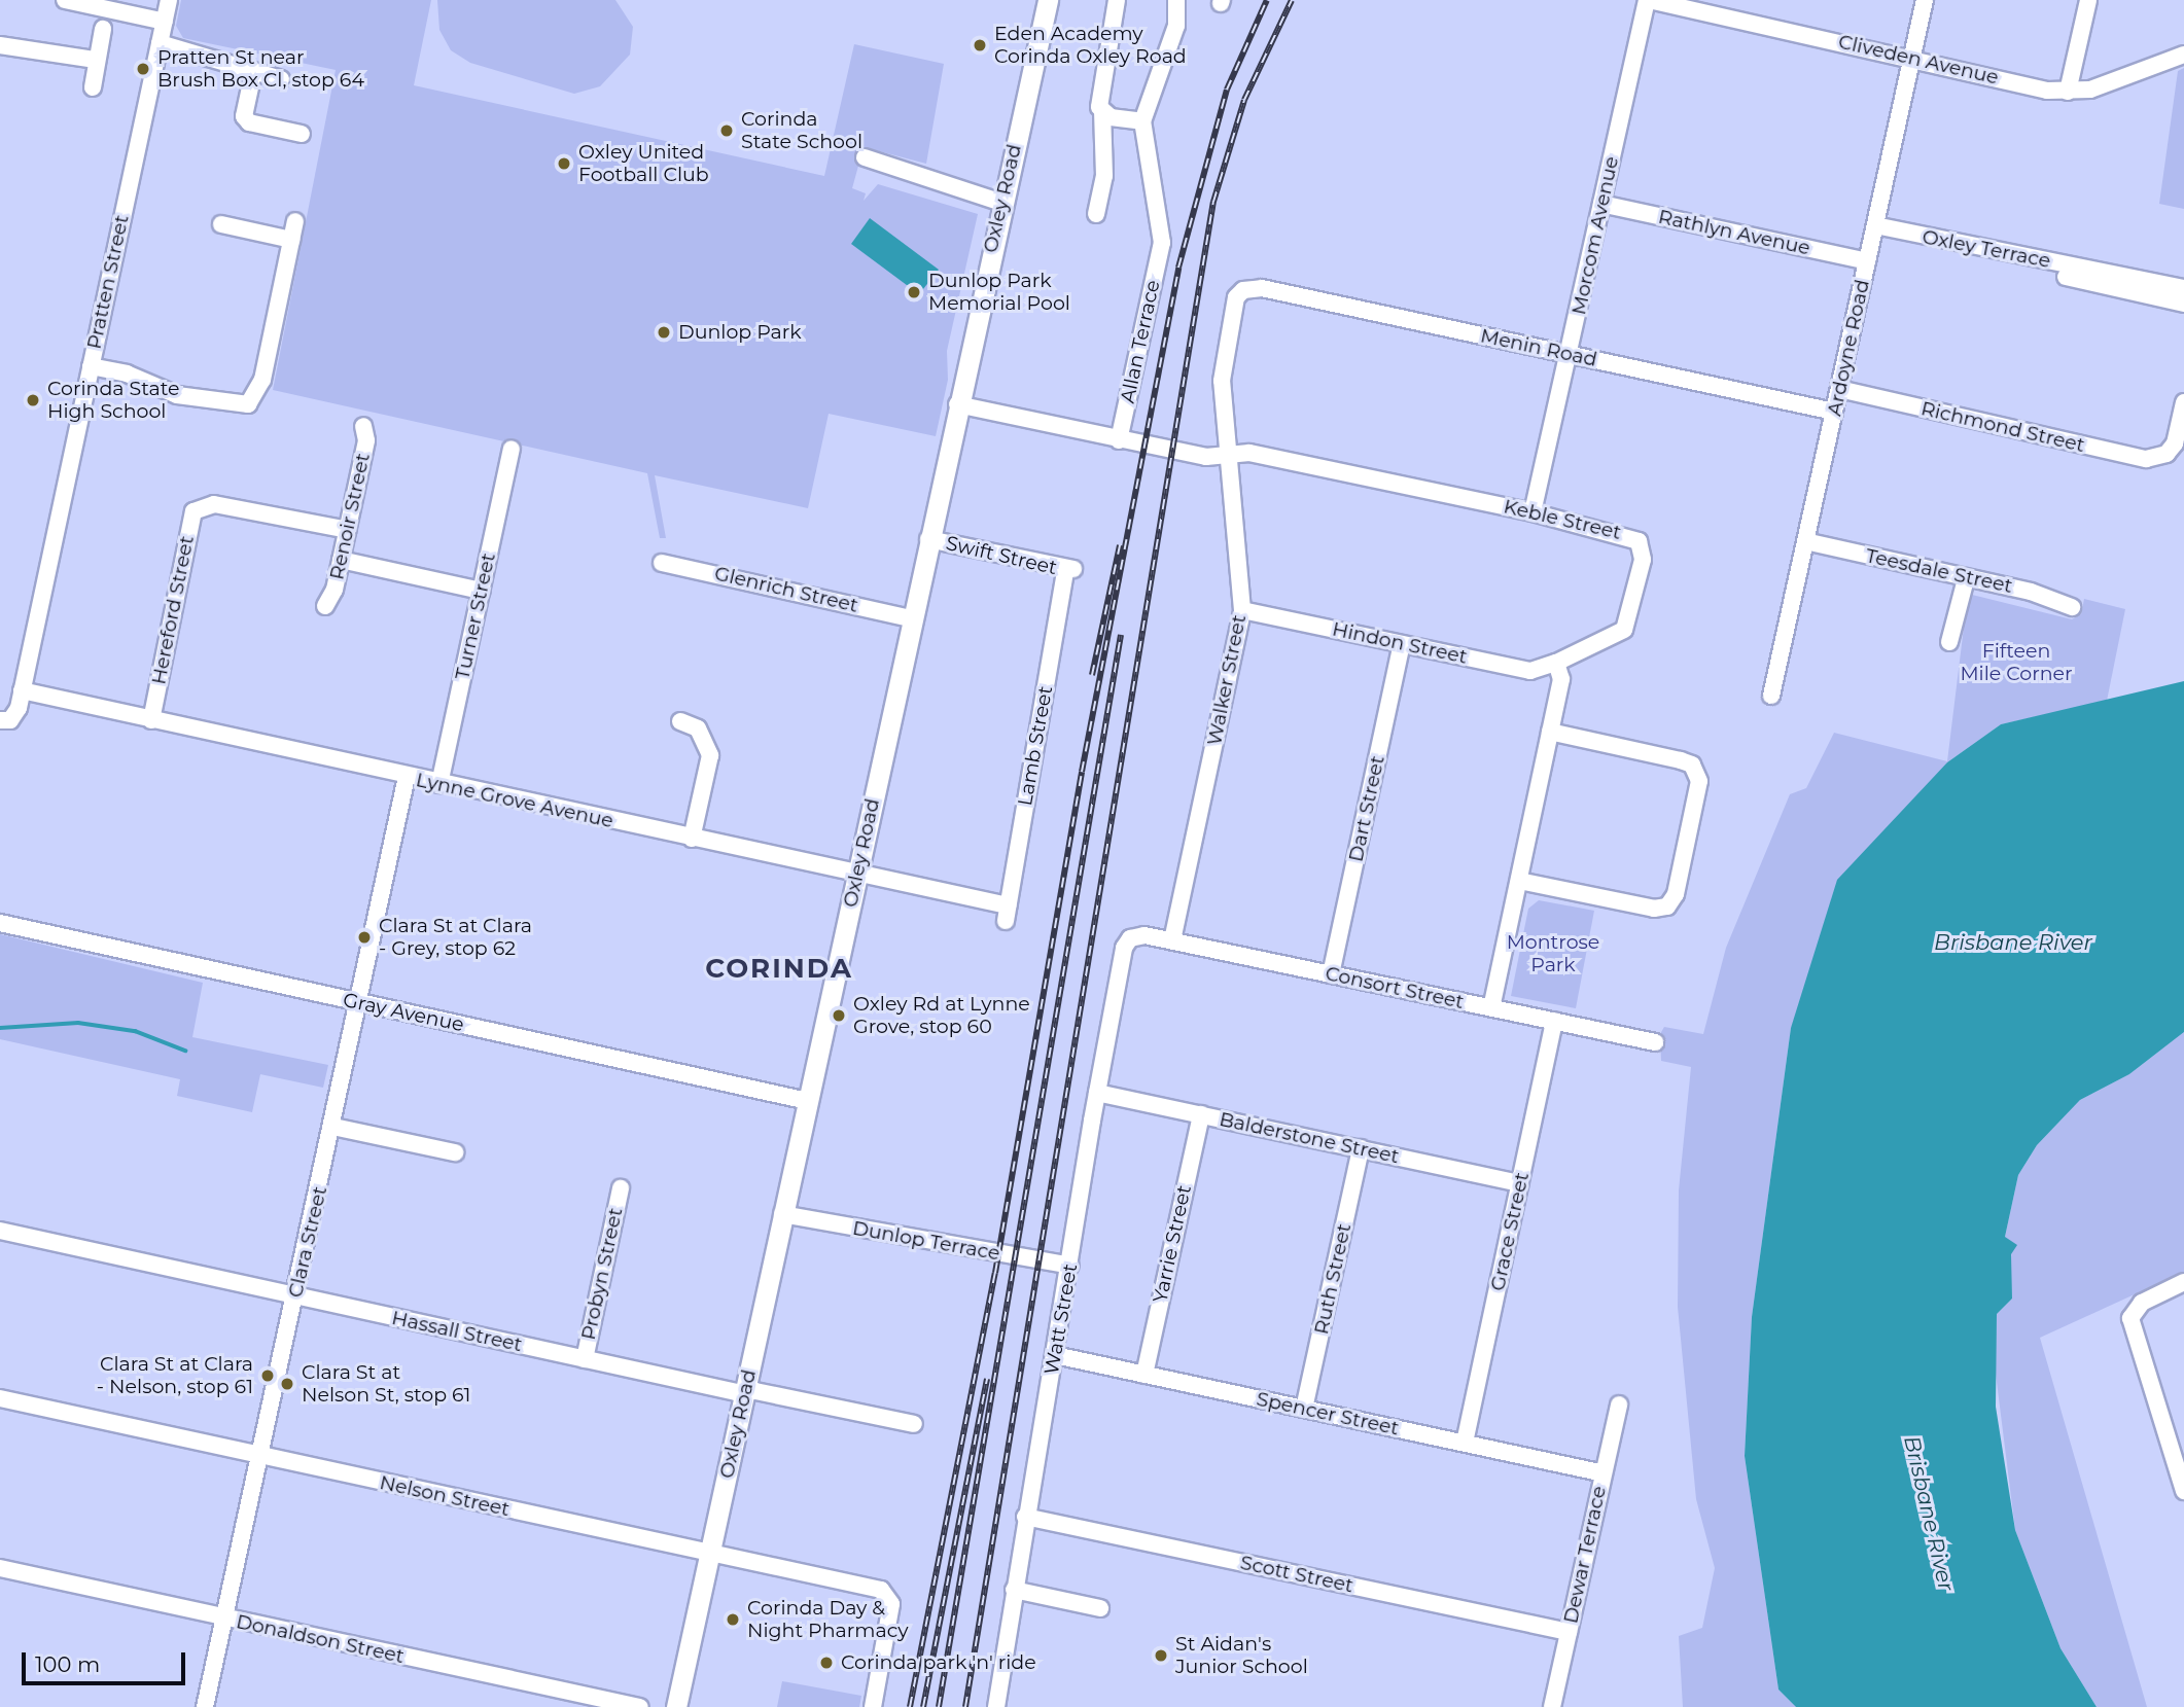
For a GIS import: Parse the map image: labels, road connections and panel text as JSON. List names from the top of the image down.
{
  "streets": {
    "main road": ["Oxley Road"],
    "street": [
      "Cliveden Avenue",
      "Rathlyn Avenue",
      "Morcom Avenue",
      "Oxley Terrace",
      "Pratten Street",
      "Allan Terrace",
      "Menin Road",
      "Ardoyne Road",
      "Richmond Street",
      "Renoir Street",
      "Keble Street",
      "Swift Street",
      "Teesdale Street",
      "Glenrich Street",
      "Hereford Street",
      "Turner Street",
      "Hindon Street",
      "Walker Street",
      "Lamb Street",
      "Lynne Grove Avenue",
      "Dart Street",
      "Consort Street",
      "Gray Avenue",
      "Balderstone Street",
      "Grace Street",
      "Dunlop Terrace",
      "Clara Street",
      "Yarrie Street",
      "Probyn Street",
      "Ruth Street",
      "Watt Street",
      "Hassall Street",
      "Spencer Street",
      "Nelson Street",
      "Dewar Terrace",
      "Scott Street",
      "Donaldson Street"
    ]
  },
  "crossings": [
    ["Cliveden Avenue", "Morcom Avenue"],
    ["Cliveden Avenue", "Ardoyne Road"],
    ["Oxley Road", "Swift Street"],
    ["Oxley Road", "Glenrich Street"],
    ["Oxley Road", "Lynne Grove Avenue"],
    ["Oxley Road", "Gray Avenue"],
    ["Oxley Road", "Dunlop Terrace"],
    ["Oxley Road", "Hassall Street"],
    ["Oxley Road", "Nelson Street"],
    ["Rathlyn Avenue", "Morcom Avenue"],
    ["Rathlyn Avenue", "Ardoyne Road"],
    ["Morcom Avenue", "Menin Road"],
    ["Morcom Avenue", "Keble Street"],
    ["Oxley Terrace", "Ardoyne Road"],
    ["Pratten Street", "Lynne Grove Avenue"],
    ["Menin Road", "Ardoyne Road"],
    ["Menin Road", "Walker Street"],
    ["Ardoyne Road", "Richmond Street"],
    ["Ardoyne Road", "Teesdale Street"],
    ["Renoir Street", "Hereford Street"],
    ["Keble Street", "Hindon Street"],
    ["Keble Street", "Walker Street"],
    ["Swift Street", "Lamb Street"],
    ["Hereford Street", "Lynne Grove Avenue"],
    ["Turner Street", "Lynne Grove Avenue"],
    ["Hindon Street", "Walker Street"],
    ["Hindon Street", "Dart Street"],
    ["Walker Street", "Consort Street"],
    ["Lamb Street", "Lynne Grove Avenue"],
    ["Lynne Grove Avenue", "Clara Street"],
    ["Dart Street", "Consort Street"],
    ["Consort Street", "Grace Street"],
    ["Consort Street", "Watt Street"],
    ["Gray Avenue", "Clara Street"],
    ["Balderstone Street", "Grace Street"],
    ["Balderstone Street", "Yarrie Street"],
    ["Balderstone Street", "Ruth Street"],
    ["Balderstone Street", "Watt Street"],
    ["Grace Street", "Spencer Street"],
    ["Dunlop Terrace", "Watt Street"],
    ["Clara Street", "Hassall Street"],
    ["Clara Street", "Nelson Street"],
    ["Clara Street", "Donaldson Street"],
    ["Yarrie Street", "Spencer Street"],
    ["Probyn Street", "Hassall Street"],
    ["Ruth Street", "Spencer Street"],
    ["Watt Street", "Spencer Street"],
    ["Watt Street", "Scott Street"],
    ["Spencer Street", "Dewar Terrace"],
    ["Dewar Terrace", "Scott Street"]
  ],
  "districts": ["CORINDA"],
  "water": ["Brisbane River"],
  "parks": ["Fifteen Mile Corner", "Montrose Park"],
  "places": [
    "Eden Academy Corinda Oxley Road",
    "Pratten St near Brush Box Cl, stop 64",
    "Corinda State School",
    "Oxley United Football Club",
    "Dunlop Park Memorial Pool",
    "Dunlop Park",
    "Corinda State High School",
    "Clara St at Clara - Grey, stop 62",
    "Oxley Rd at Lynne Grove, stop 60",
    "Clara St at Clara - Nelson, stop 61",
    "Clara St at Nelson St, stop 61",
    "Corinda Day & Night Pharmacy",
    "St Aidan's Junior School",
    "Corinda park 'n' ride"
  ],
  "scale_bar": "100 m"
}
